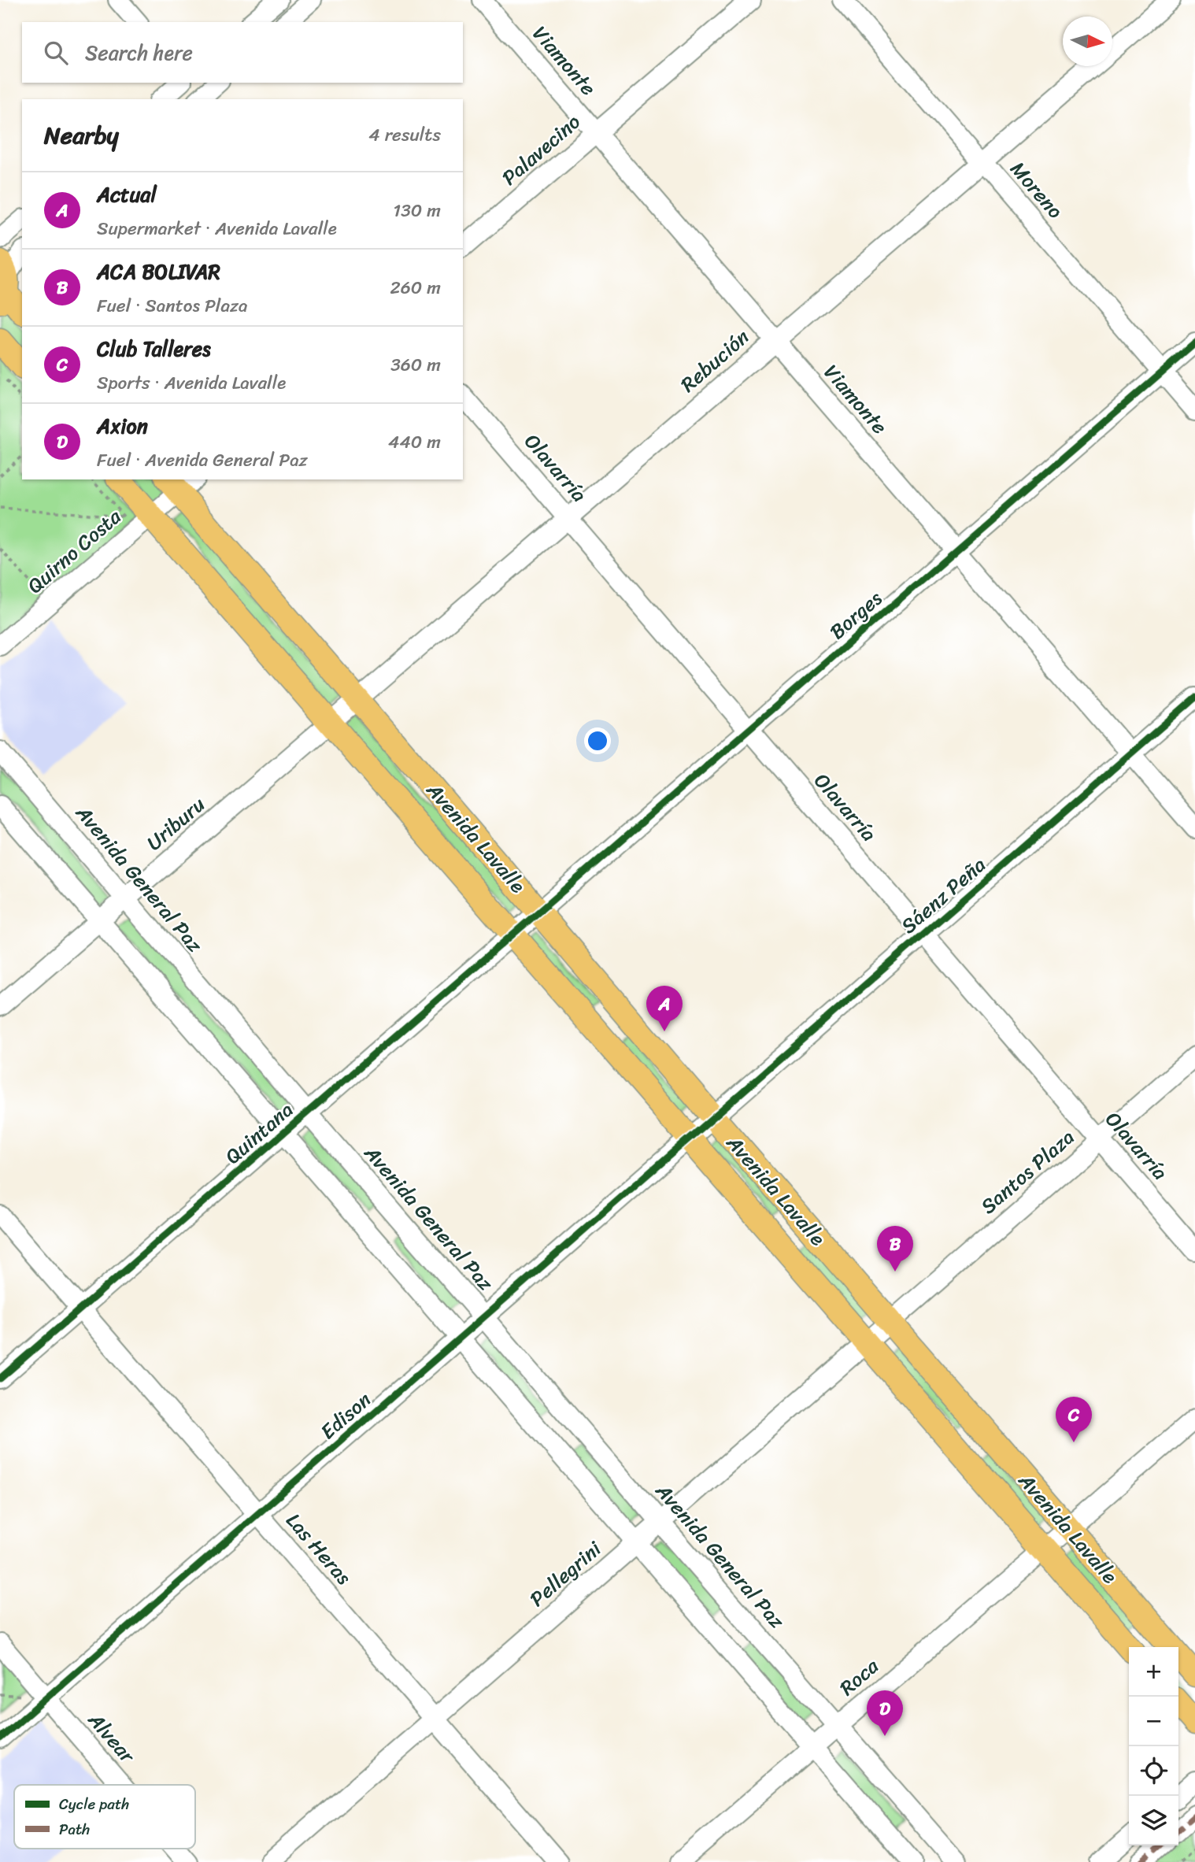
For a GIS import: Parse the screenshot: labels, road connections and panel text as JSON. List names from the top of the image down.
{
  "streets": {
    "main road": ["Avenida Lavalle"],
    "street": [
      "Viamonte",
      "Palavecino",
      "Moreno",
      "Rebución",
      "Olavarría",
      "Quirno Costa",
      "Borges",
      "Uriburu",
      "Avenida General Paz",
      "Sáenz Peña",
      "Quintana",
      "Santos Plaza",
      "Edison",
      "Las Heras",
      "Pellegrini",
      "Roca",
      "Alvear"
    ]
  },
  "crossings": [
    ["Viamonte", "Palavecino"],
    ["Viamonte", "Rebución"],
    ["Viamonte", "Borges"],
    ["Viamonte", "Sáenz Peña"],
    ["Moreno", "Rebución"],
    ["Moreno", "Borges"],
    ["Rebución", "Olavarría"],
    ["Rebución", "Uriburu"],
    ["Rebución", "Avenida Lavalle"],
    ["Olavarría", "Borges"],
    ["Olavarría", "Sáenz Peña"],
    ["Olavarría", "Santos Plaza"],
    ["Quirno Costa", "Avenida Lavalle"],
    ["Borges", "Avenida Lavalle"],
    ["Borges", "Quintana"],
    ["Uriburu", "Avenida Lavalle"],
    ["Uriburu", "Avenida General Paz"],
    ["Avenida Lavalle", "Sáenz Peña"],
    ["Avenida Lavalle", "Quintana"],
    ["Avenida Lavalle", "Santos Plaza"],
    ["Avenida Lavalle", "Edison"],
    ["Avenida Lavalle", "Pellegrini"],
    ["Avenida Lavalle", "Roca"],
    ["Avenida General Paz", "Quintana"],
    ["Avenida General Paz", "Edison"],
    ["Avenida General Paz", "Pellegrini"],
    ["Avenida General Paz", "Roca"],
    ["Sáenz Peña", "Edison"],
    ["Quintana", "Las Heras"],
    ["Santos Plaza", "Pellegrini"],
    ["Edison", "Las Heras"],
    ["Edison", "Alvear"],
    ["Las Heras", "Pellegrini"]
  ],
  "legend": ["Cycle path", "Path"],
  "north": "right",
  "page": {
    "search": "Search here",
    "heading": ["Nearby", "4 results"],
    "list": [
      {
        "mark": "A",
        "name": "Actual",
        "note": "Supermarket · Avenida Lavalle",
        "value": "130 m"
      },
      {
        "mark": "B",
        "name": "ACA BOLIVAR",
        "note": "Fuel · Santos Plaza",
        "value": "260 m"
      },
      {
        "mark": "C",
        "name": "Club Talleres",
        "note": "Sports · Avenida Lavalle",
        "value": "360 m"
      },
      {
        "mark": "D",
        "name": "Axion",
        "note": "Fuel · Avenida General Paz",
        "value": "440 m"
      }
    ],
    "pins": [
      "A",
      "B",
      "C",
      "D"
    ],
    "map_buttons": ["+", "−"]
  }
}
